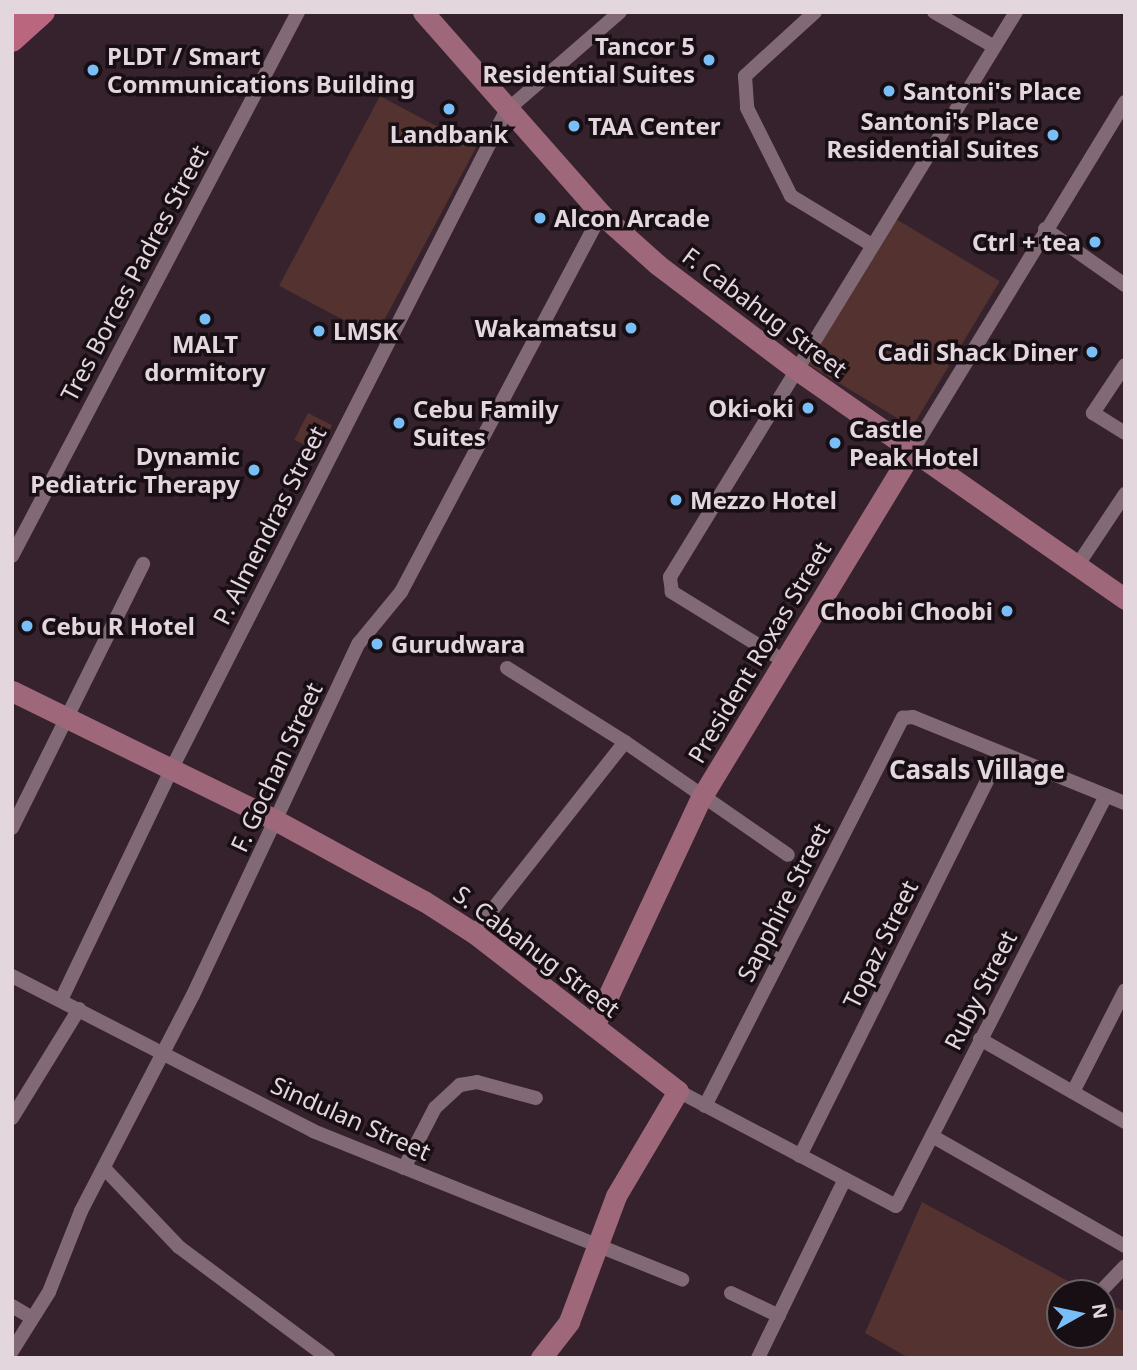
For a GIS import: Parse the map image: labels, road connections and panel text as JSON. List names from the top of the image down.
{
  "streets": {
    "street": [
      "Tres Borces Padres Street",
      "F. Cabahug Street",
      "P. Almendras Street",
      "President Roxas Street",
      "F. Gochan Street",
      "Sapphire Street",
      "Topaz Street",
      "S. Cabahug Street",
      "Ruby Street",
      "Sindulan Street"
    ]
  },
  "crossings": [
    ["F. Cabahug Street", "P. Almendras Street"],
    ["F. Cabahug Street", "President Roxas Street"],
    ["F. Cabahug Street", "F. Gochan Street"],
    ["P. Almendras Street", "S. Cabahug Street"],
    ["P. Almendras Street", "Sindulan Street"],
    ["President Roxas Street", "S. Cabahug Street"],
    ["F. Gochan Street", "S. Cabahug Street"],
    ["F. Gochan Street", "Sindulan Street"],
    ["Sapphire Street", "Topaz Street"]
  ],
  "districts": ["Casals Village"],
  "places": [
    "Tancor 5 Residential Suites",
    "PLDT / Smart Communications Building",
    "Santoni's Place",
    "Landbank",
    "TAA Center",
    "Santoni's Place Residential Suites",
    "Alcon Arcade",
    "Ctrl + tea",
    "MALT dormitory",
    "Wakamatsu",
    "LMSK",
    "Cadi Shack Diner",
    "Oki-oki",
    "Cebu Family Suites",
    "Castle Peak Hotel",
    "Dynamic Pediatric Therapy",
    "Mezzo Hotel",
    "Choobi Choobi",
    "Cebu R Hotel",
    "Gurudwara"
  ],
  "north": "right"
}
